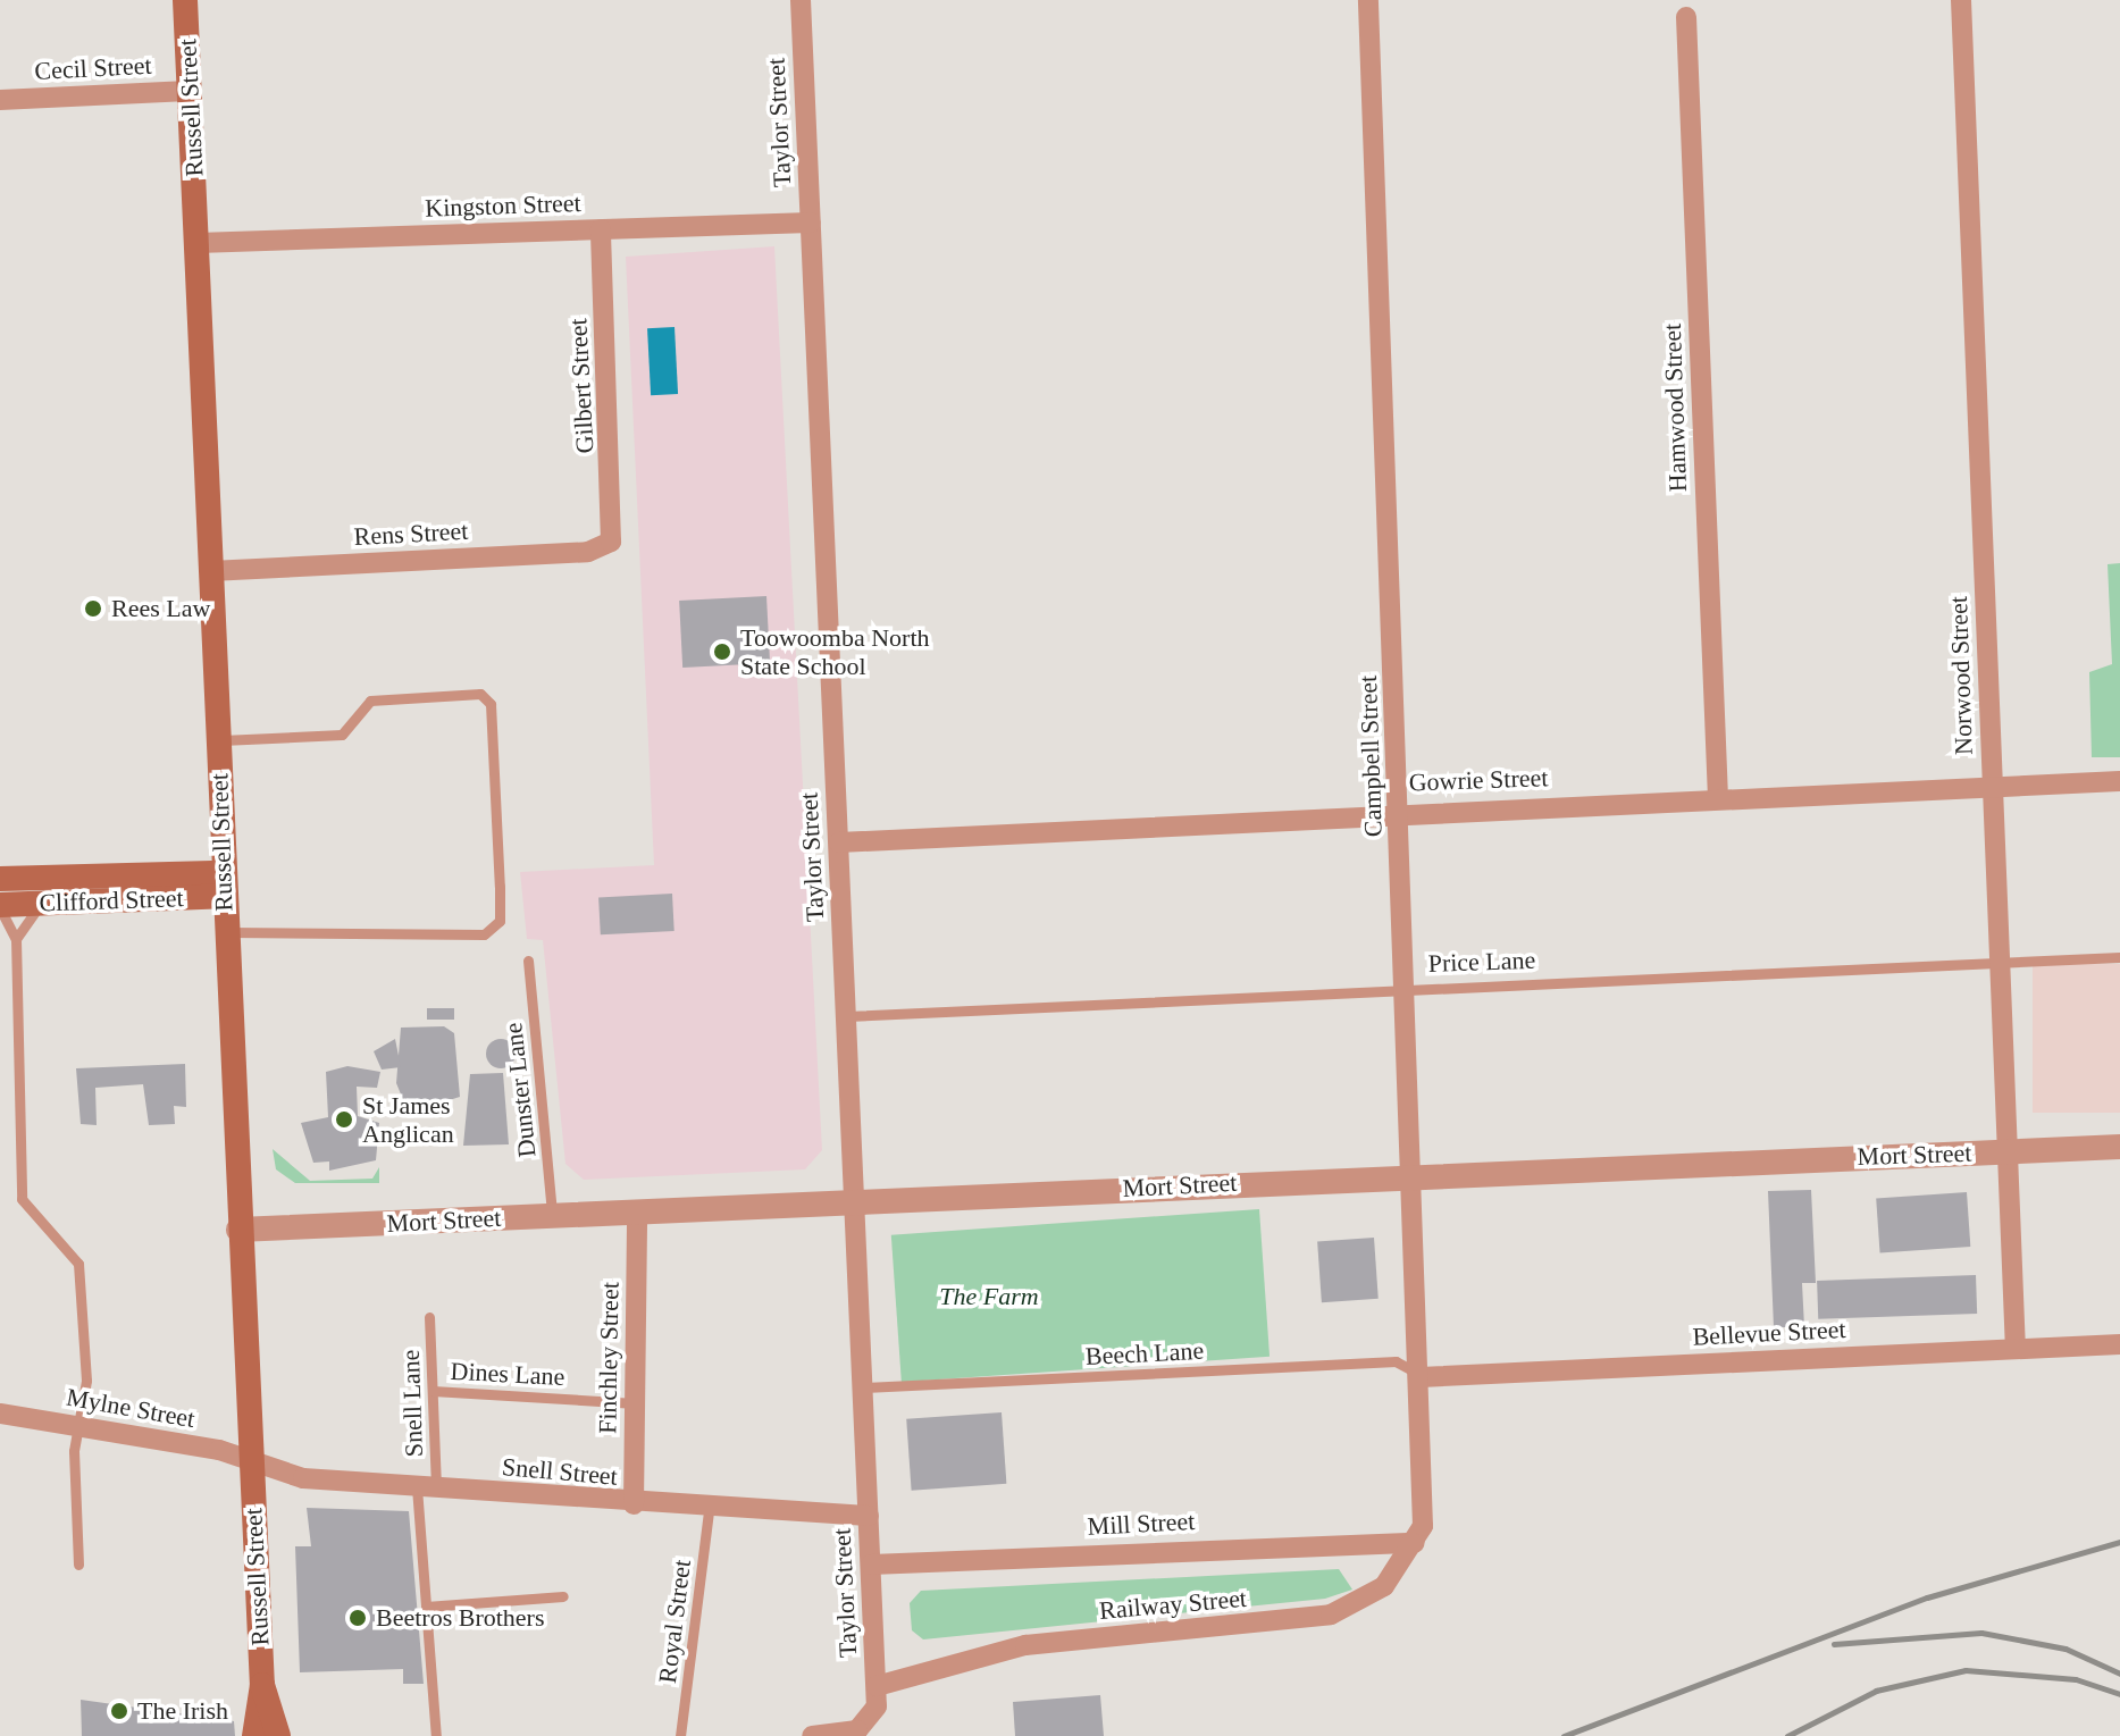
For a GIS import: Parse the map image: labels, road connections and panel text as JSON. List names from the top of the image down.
{
  "streets": {
    "main road": ["Russell Street", "Clifford Street"],
    "street": [
      "Cecil Street",
      "Taylor Street",
      "Kingston Street",
      "Gilbert Street",
      "Hamwood Street",
      "Rens Street",
      "Norwood Street",
      "Campbell Street",
      "Gowrie Street",
      "Mort Street",
      "Bellevue Street",
      "Finchley Street",
      "Mylne Street",
      "Snell Street",
      "Mill Street",
      "Railway Street"
    ],
    "lane": [
      "Price Lane",
      "Dunster Lane",
      "Beech Lane",
      "Dines Lane",
      "Snell Lane",
      "Royal Street"
    ]
  },
  "crossings": [
    ["Cecil Street", "Russell Street"],
    ["Russell Street", "Kingston Street"],
    ["Russell Street", "Rens Street"],
    ["Russell Street", "Clifford Street"],
    ["Russell Street", "Mort Street"],
    ["Russell Street", "Mylne Street"],
    ["Russell Street", "Snell Street"],
    ["Taylor Street", "Kingston Street"],
    ["Taylor Street", "Gowrie Street"],
    ["Taylor Street", "Price Lane"],
    ["Taylor Street", "Mort Street"],
    ["Taylor Street", "Beech Lane"],
    ["Taylor Street", "Snell Street"],
    ["Taylor Street", "Mill Street"],
    ["Taylor Street", "Railway Street"],
    ["Kingston Street", "Gilbert Street"],
    ["Gilbert Street", "Rens Street"],
    ["Hamwood Street", "Gowrie Street"],
    ["Norwood Street", "Gowrie Street"],
    ["Norwood Street", "Price Lane"],
    ["Norwood Street", "Mort Street"],
    ["Norwood Street", "Bellevue Street"],
    ["Campbell Street", "Gowrie Street"],
    ["Campbell Street", "Price Lane"],
    ["Campbell Street", "Mort Street"],
    ["Campbell Street", "Bellevue Street"],
    ["Campbell Street", "Beech Lane"],
    ["Campbell Street", "Railway Street"],
    ["Dunster Lane", "Mort Street"],
    ["Mort Street", "Finchley Street"],
    ["Bellevue Street", "Beech Lane"],
    ["Finchley Street", "Dines Lane"],
    ["Finchley Street", "Snell Street"],
    ["Dines Lane", "Snell Lane"],
    ["Snell Lane", "Snell Street"],
    ["Mylne Street", "Snell Street"],
    ["Snell Street", "Royal Street"],
    ["Mill Street", "Railway Street"]
  ],
  "parks": ["The Farm"],
  "places": [
    "Rees Law",
    "Toowoomba North State School",
    "St James Anglican",
    "Beetros Brothers",
    "The Irish"
  ]
}
